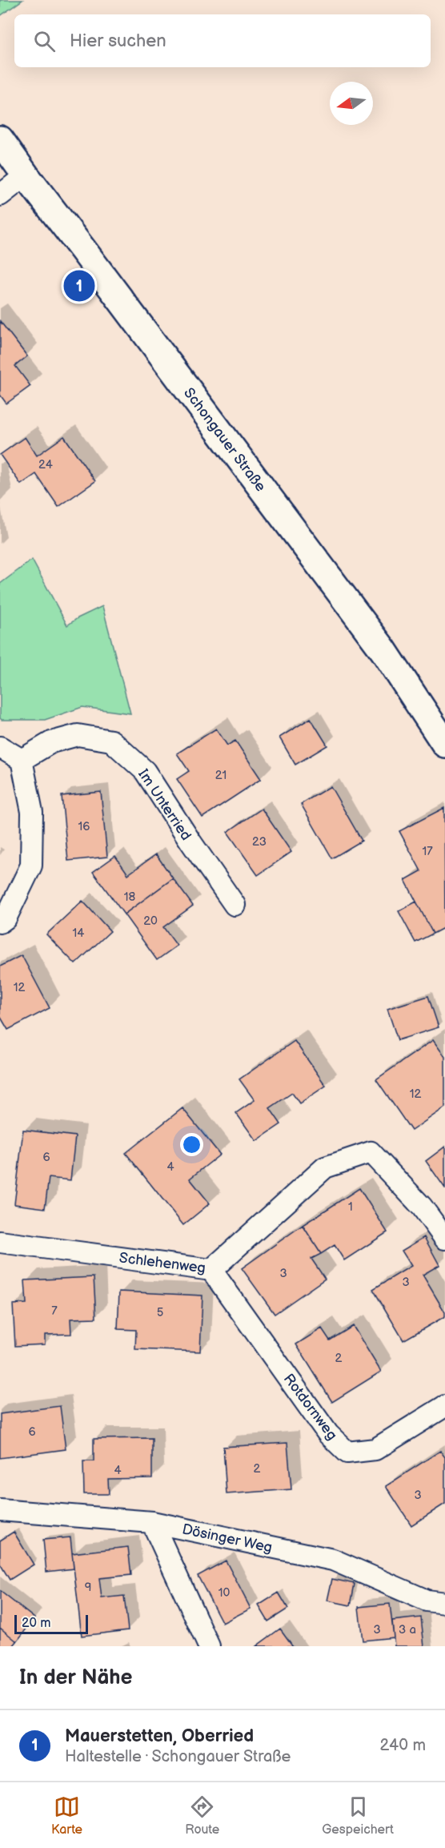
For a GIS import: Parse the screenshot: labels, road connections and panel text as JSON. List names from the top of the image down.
{
  "streets": {
    "main road": ["Schongauer Straße"],
    "street": [
      "Im Unterried",
      "Schlehenweg",
      "Rotdornweg",
      "Dösinger Weg"
    ]
  },
  "crossings": [
    ["Schlehenweg", "Rotdornweg"]
  ],
  "house_numbers": [
    "24",
    "21",
    "16",
    "23",
    "17",
    "18",
    "20",
    "14",
    "12",
    "12",
    "6",
    "4",
    "1",
    "3",
    "3",
    "7",
    "5",
    "2",
    "6",
    "2",
    "4",
    "3",
    "9",
    "10",
    "3",
    "3 a"
  ],
  "scale_bar": "20 m",
  "north": "left",
  "page": {
    "search": "Hier suchen",
    "pins": "1",
    "scale": "20 m",
    "heading": "In der Nähe",
    "list": [
      {
        "mark": "1",
        "name": "Mauerstetten, Oberried",
        "note": "Haltestelle · Schongauer Straße",
        "value": "240 m"
      }
    ],
    "nav": ["Karte", "Route", "Gespeichert"]
  }
}
